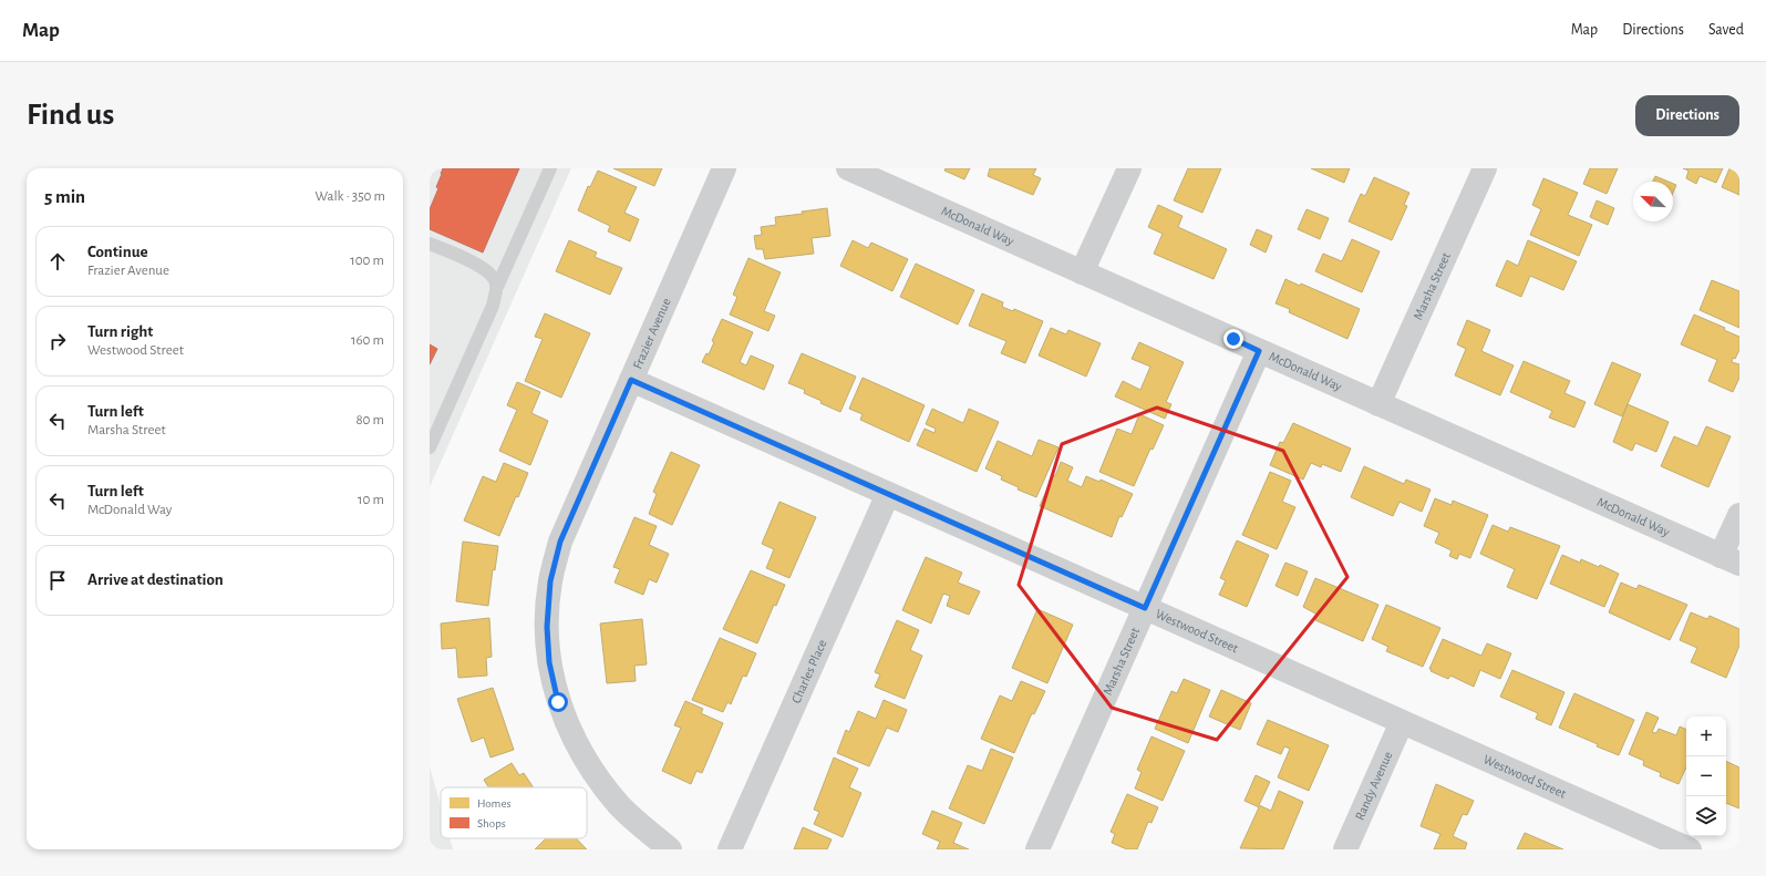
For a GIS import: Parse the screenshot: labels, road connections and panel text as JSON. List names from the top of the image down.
{
  "streets": {
    "street": [
      "McDonald Way",
      "Marsha Street",
      "Frazier Avenue",
      "Westwood Street",
      "Charles Place",
      "Randy Avenue"
    ]
  },
  "crossings": [
    ["McDonald Way", "Marsha Street"],
    ["Marsha Street", "Westwood Street"],
    ["Frazier Avenue", "Westwood Street"],
    ["Westwood Street", "Charles Place"],
    ["Westwood Street", "Randy Avenue"]
  ],
  "legend": ["Homes", "Shops"],
  "north": "top left",
  "page": {
    "header": "Map",
    "nav": ["Map", "Directions", "Saved"],
    "buttons": "Directions",
    "title": "Find us",
    "heading": ["5 min", "Walk · 350 m"],
    "list": [
      ["Continue", "Frazier Avenue", "100 m"],
      ["Turn right", "Westwood Street", "160 m"],
      ["Turn left", "Marsha Street", "80 m"],
      ["Turn left", "McDonald Way", "10 m"],
      "Arrive at destination"
    ],
    "map_buttons": ["+", "−"]
  }
}
